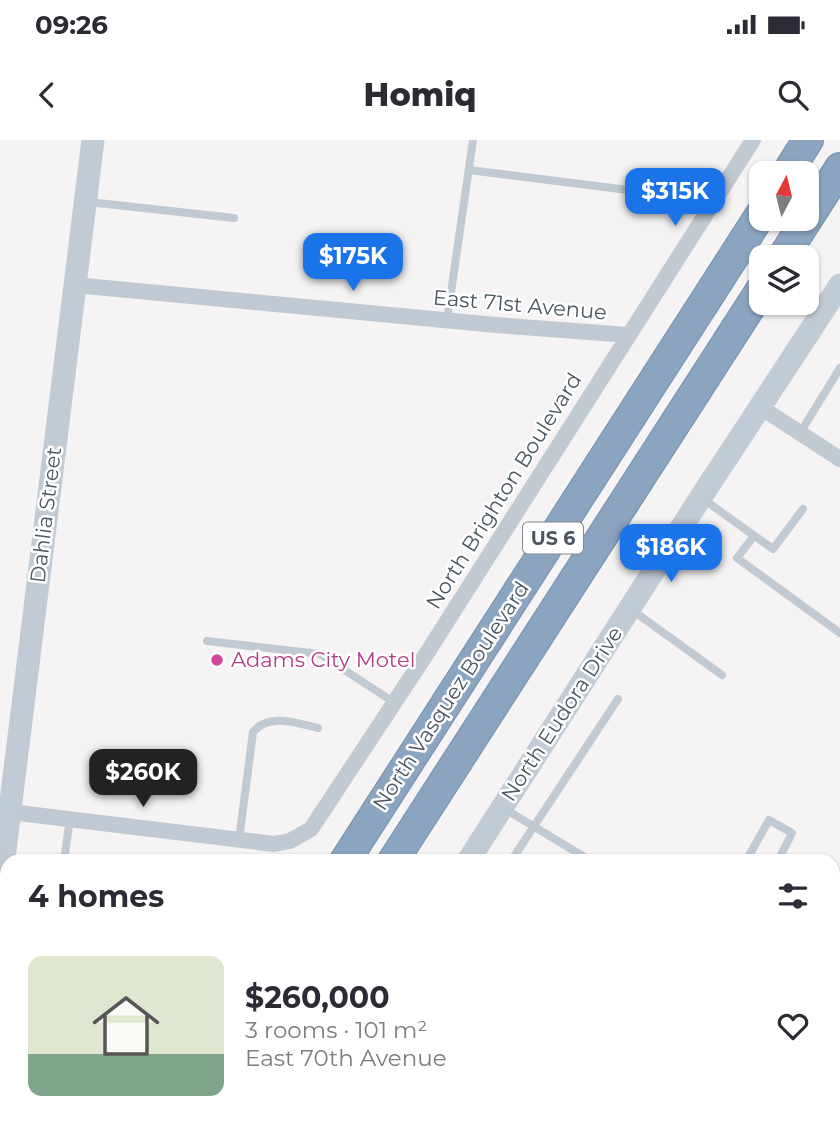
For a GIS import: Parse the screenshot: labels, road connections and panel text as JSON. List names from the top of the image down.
{
  "streets": {
    "highway": ["US 6", "North Vasquez Boulevard"],
    "street": [
      "East 71st Avenue",
      "North Brighton Boulevard",
      "Dahlia Street",
      "North Eudora Drive"
    ]
  },
  "crossings": [
    ["East 71st Avenue", "North Brighton Boulevard"],
    ["East 71st Avenue", "Dahlia Street"]
  ],
  "places": ["Adams City Motel"],
  "north": "top",
  "page": {
    "status": "09:26",
    "header": "Homiq",
    "price": [
      "$315K",
      "$175K",
      "$186K",
      "$260K"
    ],
    "heading": "4 homes",
    "list": [
      {
        "name": "$260,000",
        "note": "3 rooms · 101 m² · East 70th Avenue"
      }
    ]
  }
}
